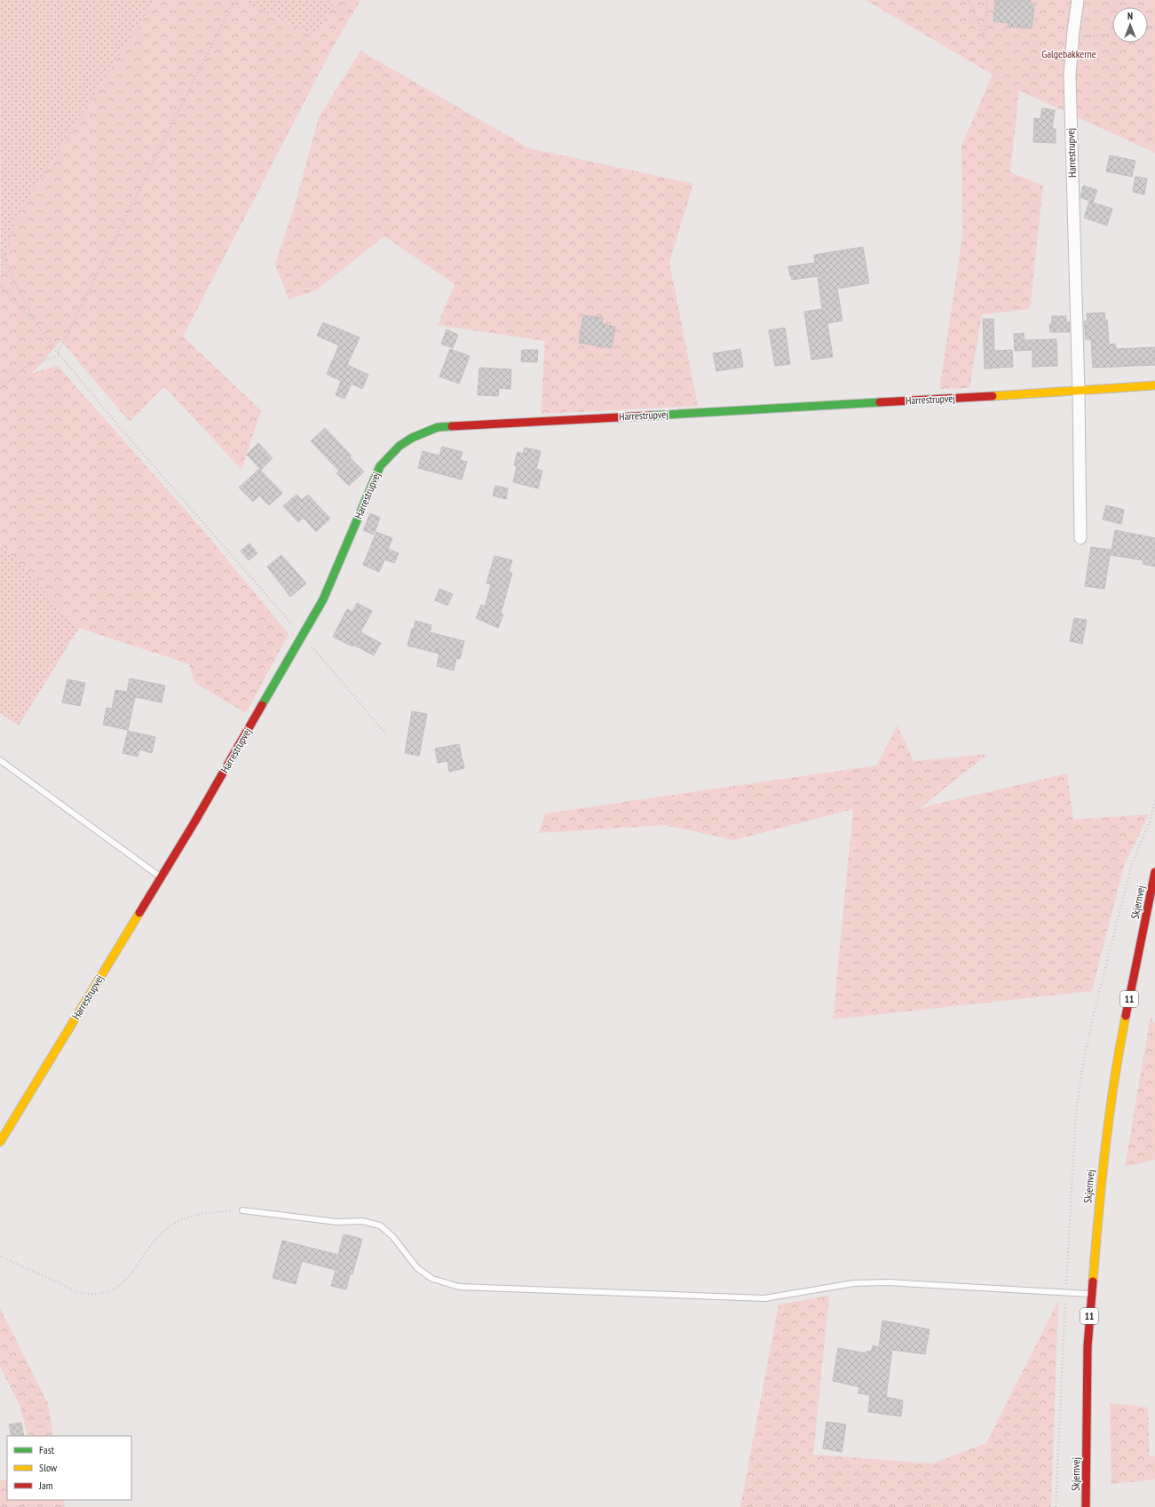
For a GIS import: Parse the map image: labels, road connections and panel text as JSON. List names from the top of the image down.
{
  "streets": {
    "street": ["Harrestrupvej", "Skjernvej", "11"]
  },
  "parks": ["Galgebakkerne"],
  "legend": ["Fast", "Slow", "Jam"],
  "north": "top"
}
